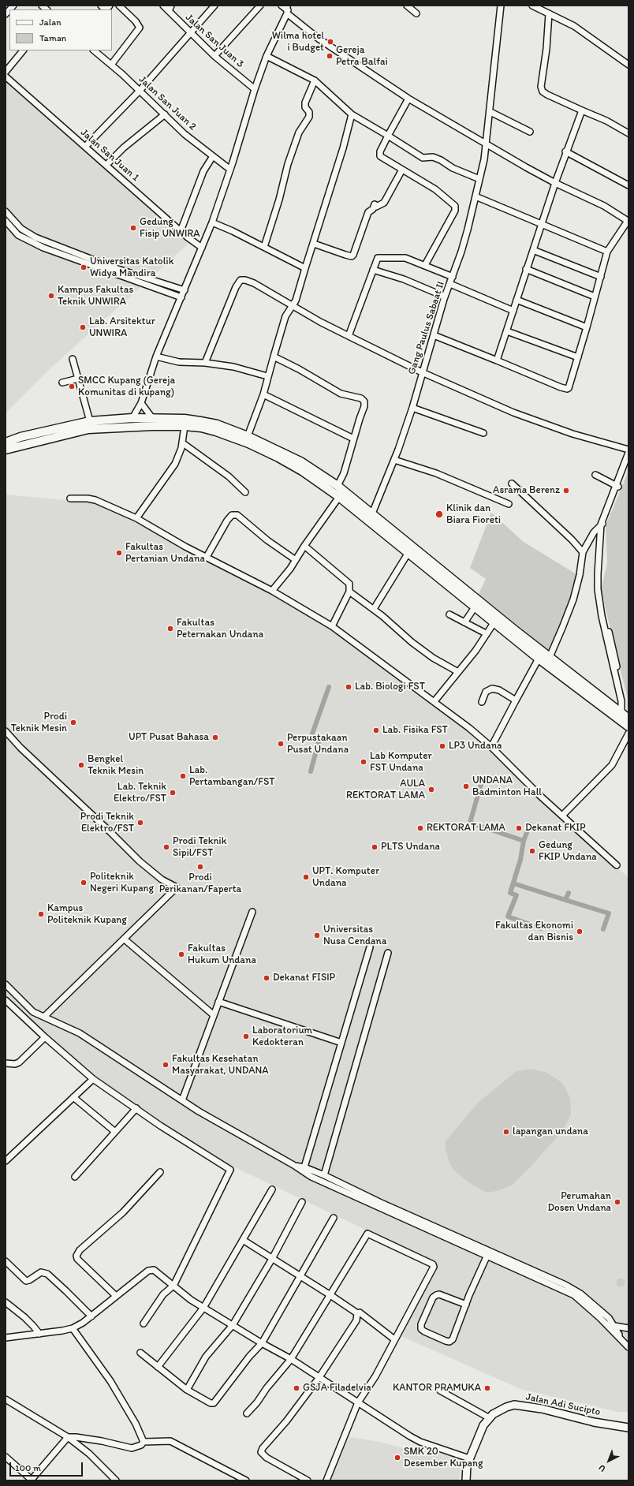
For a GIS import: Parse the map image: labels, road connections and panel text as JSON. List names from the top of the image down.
{
  "streets": {
    "main road": ["Jalan Adi Sucipto"],
    "street": [
      "Jalan San Juan 3",
      "Jalan San Juan 2",
      "Jalan San Juan 1",
      "Gang Paulus Sabaat II"
    ]
  },
  "places": [
    "Wilma hotel i Budget",
    "Gereja Petra Balfai",
    "Gedung Fisip UNWIRA",
    "Universitas Katolik Widya Mandira",
    "Kampus Fakultas Teknik UNWIRA",
    "Lab. Arsitektur UNWIRA",
    "SMCC Kupang (Gereja Komunitas di kupang)",
    "Asrama Berenz",
    "Klinik dan Biara Fioreti",
    "Fakultas Pertanian Undana",
    "Fakultas Peternakan Undana",
    "Lab. Biologi FST",
    "Prodi Teknik Mesin",
    "Lab. Fisika FST",
    "UPT Pusat Bahasa",
    "Perpustakaan Pusat Undana",
    "LP3 Undana",
    "Lab Komputer FST Undana",
    "Bengkel Teknik Mesin",
    "Lab. Pertambangan/FST",
    "UNDANA Badminton Hall",
    "AULA REKTORAT LAMA",
    "Lab. Teknik Elektro/FST",
    "Prodi Teknik Elektro/FST",
    "REKTORAT LAMA",
    "Dekanat FKIP",
    "Prodi Teknik Sipil/FST",
    "PLTS Undana",
    "Gedung FKIP Undana",
    "Prodi Perikanan/Faperta",
    "UPT. Komputer Undana",
    "Politeknik Negeri Kupang",
    "Kampus Politeknik Kupang",
    "Fakultas Ekonomi dan Bisnis",
    "Universitas Nusa Cendana",
    "Fakultas Hukum Undana",
    "Dekanat FISIP",
    "Laboratorium Kedokteran",
    "Fakultas Kesehatan Masyarakat, UNDANA",
    "lapangan undana",
    "Perumahan Dosen Undana",
    "GSJA Filadelvia",
    "KANTOR PRAMUKA",
    "SMK 20 Desember Kupang"
  ],
  "legend": ["Jalan", "Taman"],
  "scale_bar": "100 m",
  "north": "bottom left"
}
